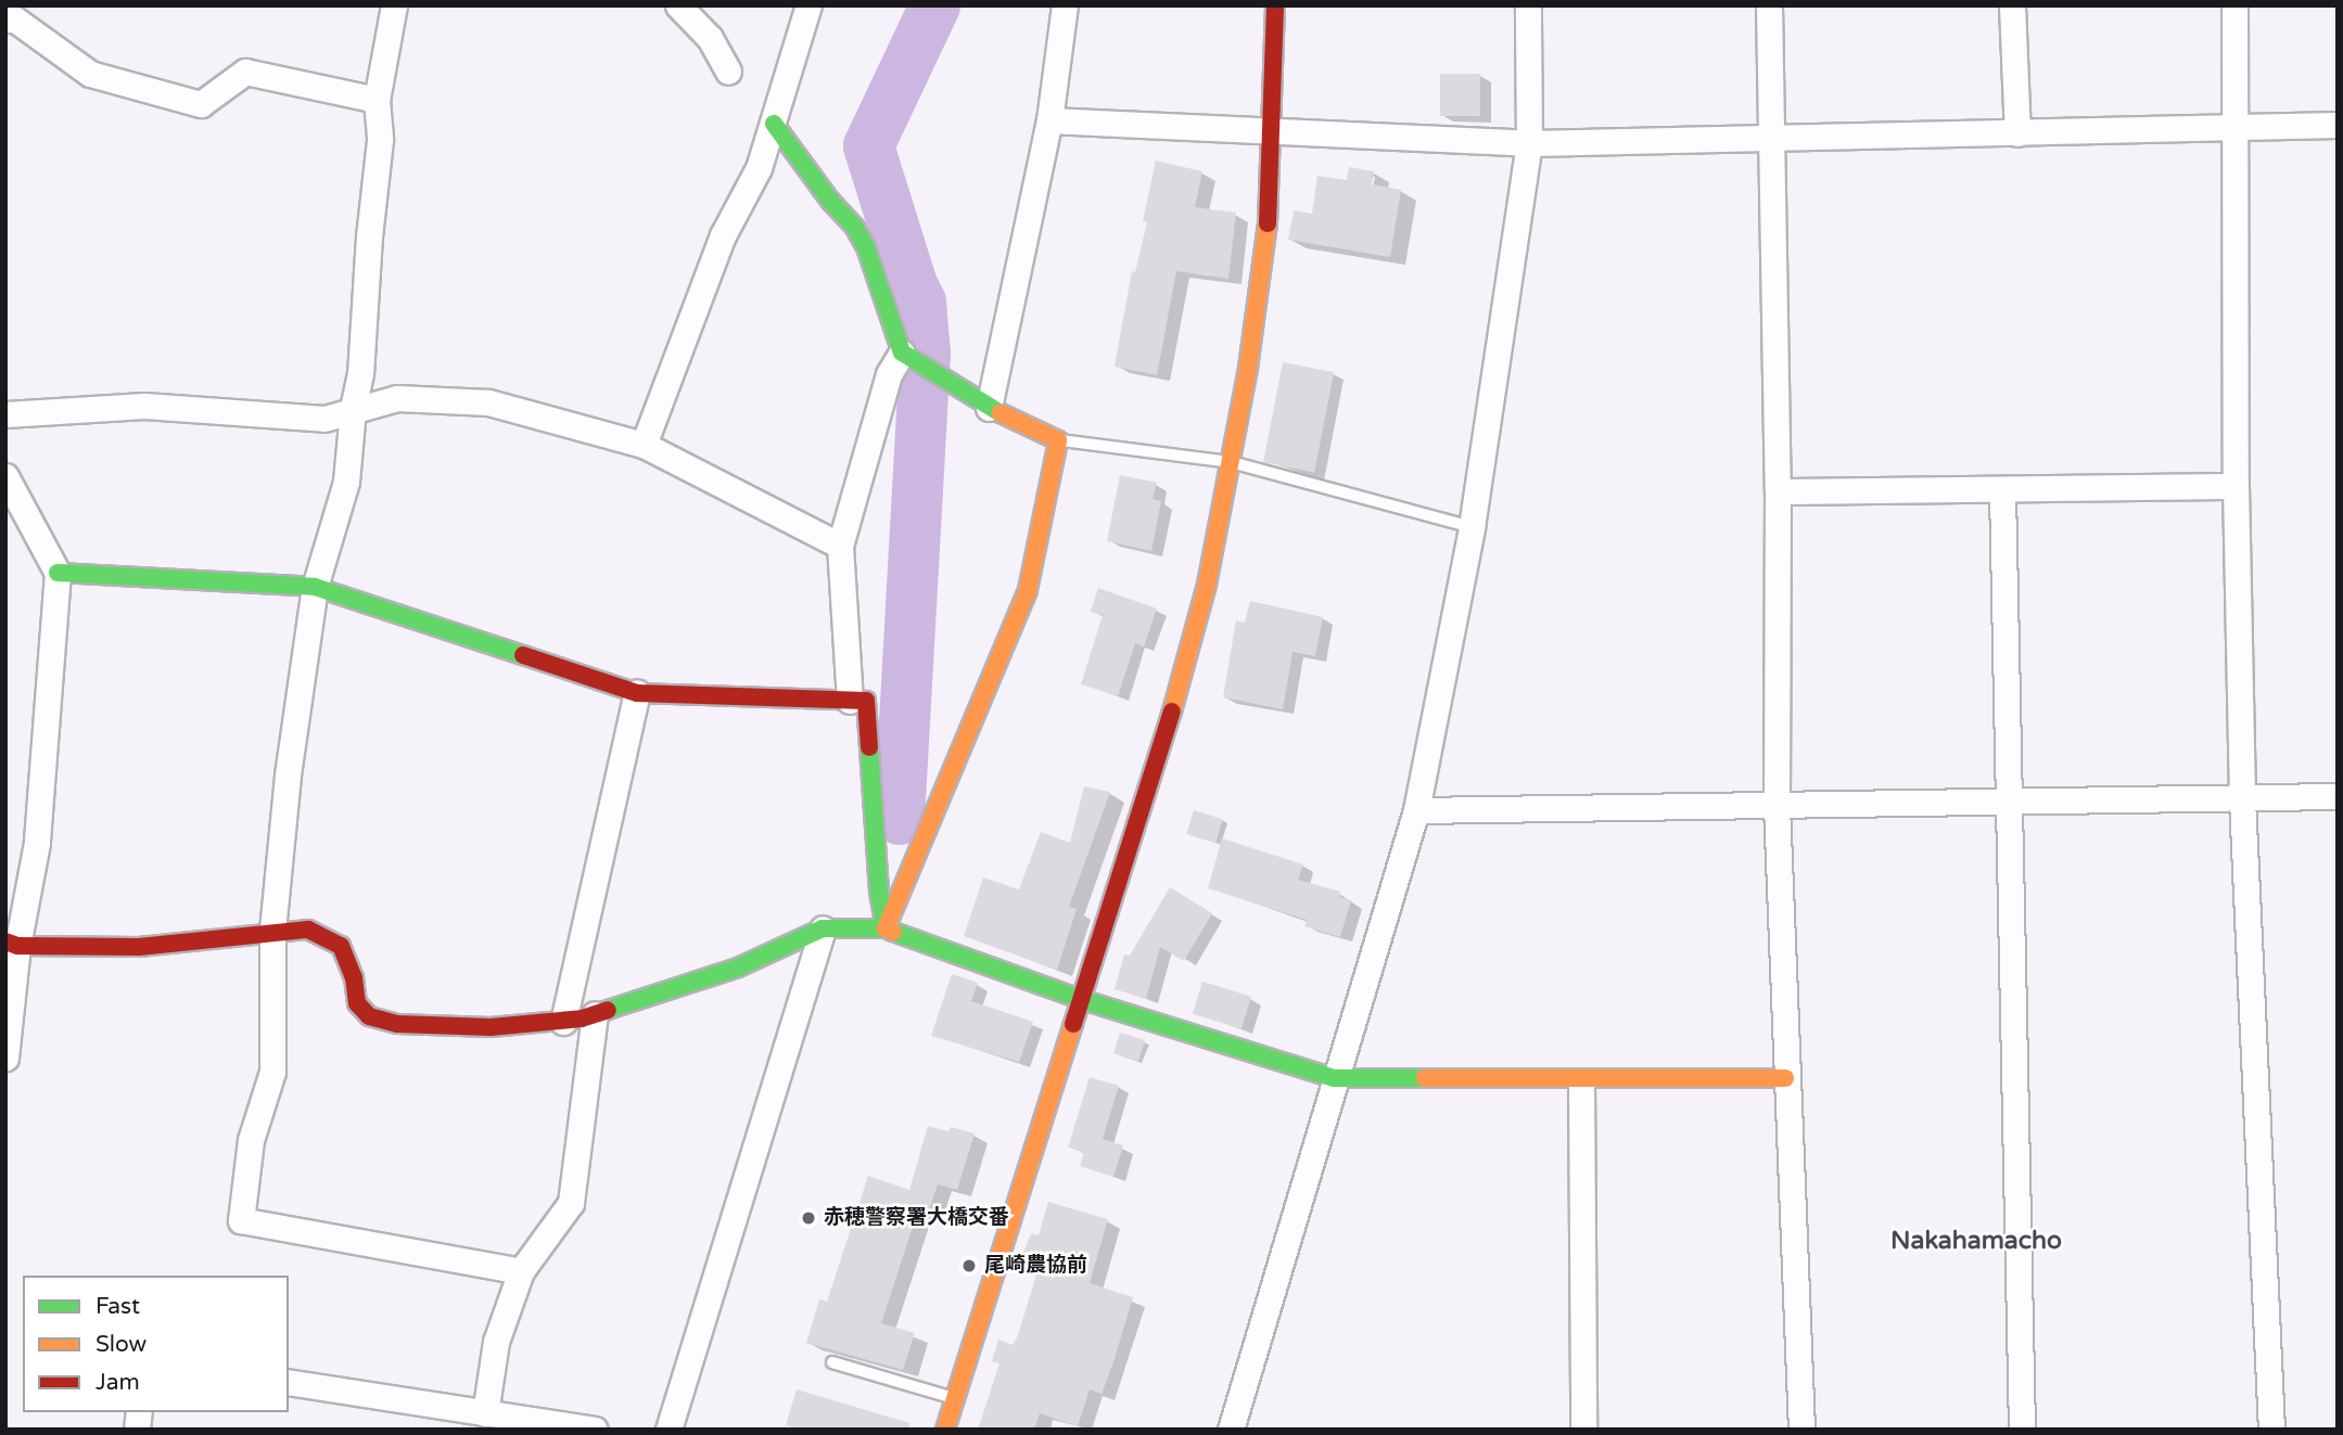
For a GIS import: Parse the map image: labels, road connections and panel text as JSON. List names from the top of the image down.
{
  "districts": ["Nakahamacho"],
  "places": ["赤穂警察署大橋交番", "尾崎農協前"],
  "legend": ["Fast", "Slow", "Jam"]
}
